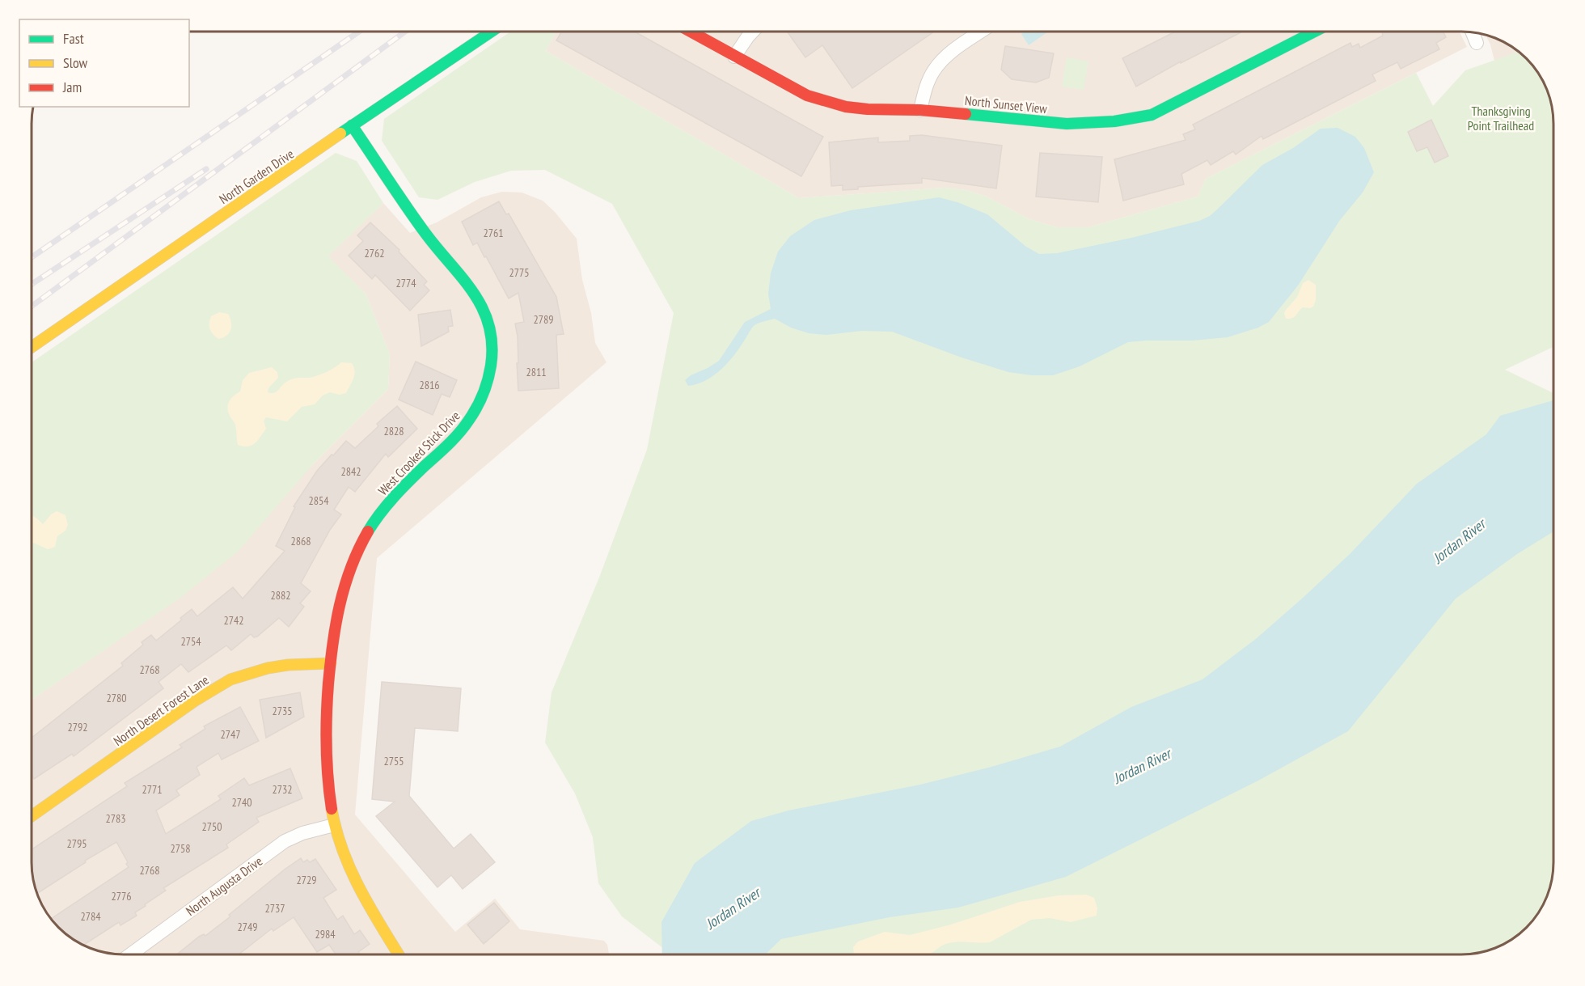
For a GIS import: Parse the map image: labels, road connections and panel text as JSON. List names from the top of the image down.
{
  "streets": {
    "street": [
      "North Sunset View",
      "North Garden Drive",
      "West Crooked Stick Drive",
      "North Desert Forest Lane",
      "North Augusta Drive"
    ]
  },
  "crossings": [
    ["North Garden Drive", "West Crooked Stick Drive"],
    ["West Crooked Stick Drive", "North Desert Forest Lane"],
    ["West Crooked Stick Drive", "North Augusta Drive"]
  ],
  "water": ["Jordan River"],
  "parks": ["Thanksgiving Point Trailhead"],
  "house_numbers": [
    "2761",
    "2762",
    "2775",
    "2774",
    "2789",
    "2811",
    "2816",
    "2828",
    "2842",
    "2854",
    "2868",
    "2882",
    "2742",
    "2754",
    "2768",
    "2780",
    "2735",
    "2792",
    "2747",
    "2755",
    "2771",
    "2732",
    "2740",
    "2783",
    "2750",
    "2795",
    "2758",
    "2768",
    "2729",
    "2776",
    "2737",
    "2784",
    "2749",
    "2984"
  ],
  "legend": ["Fast", "Slow", "Jam"]
}
